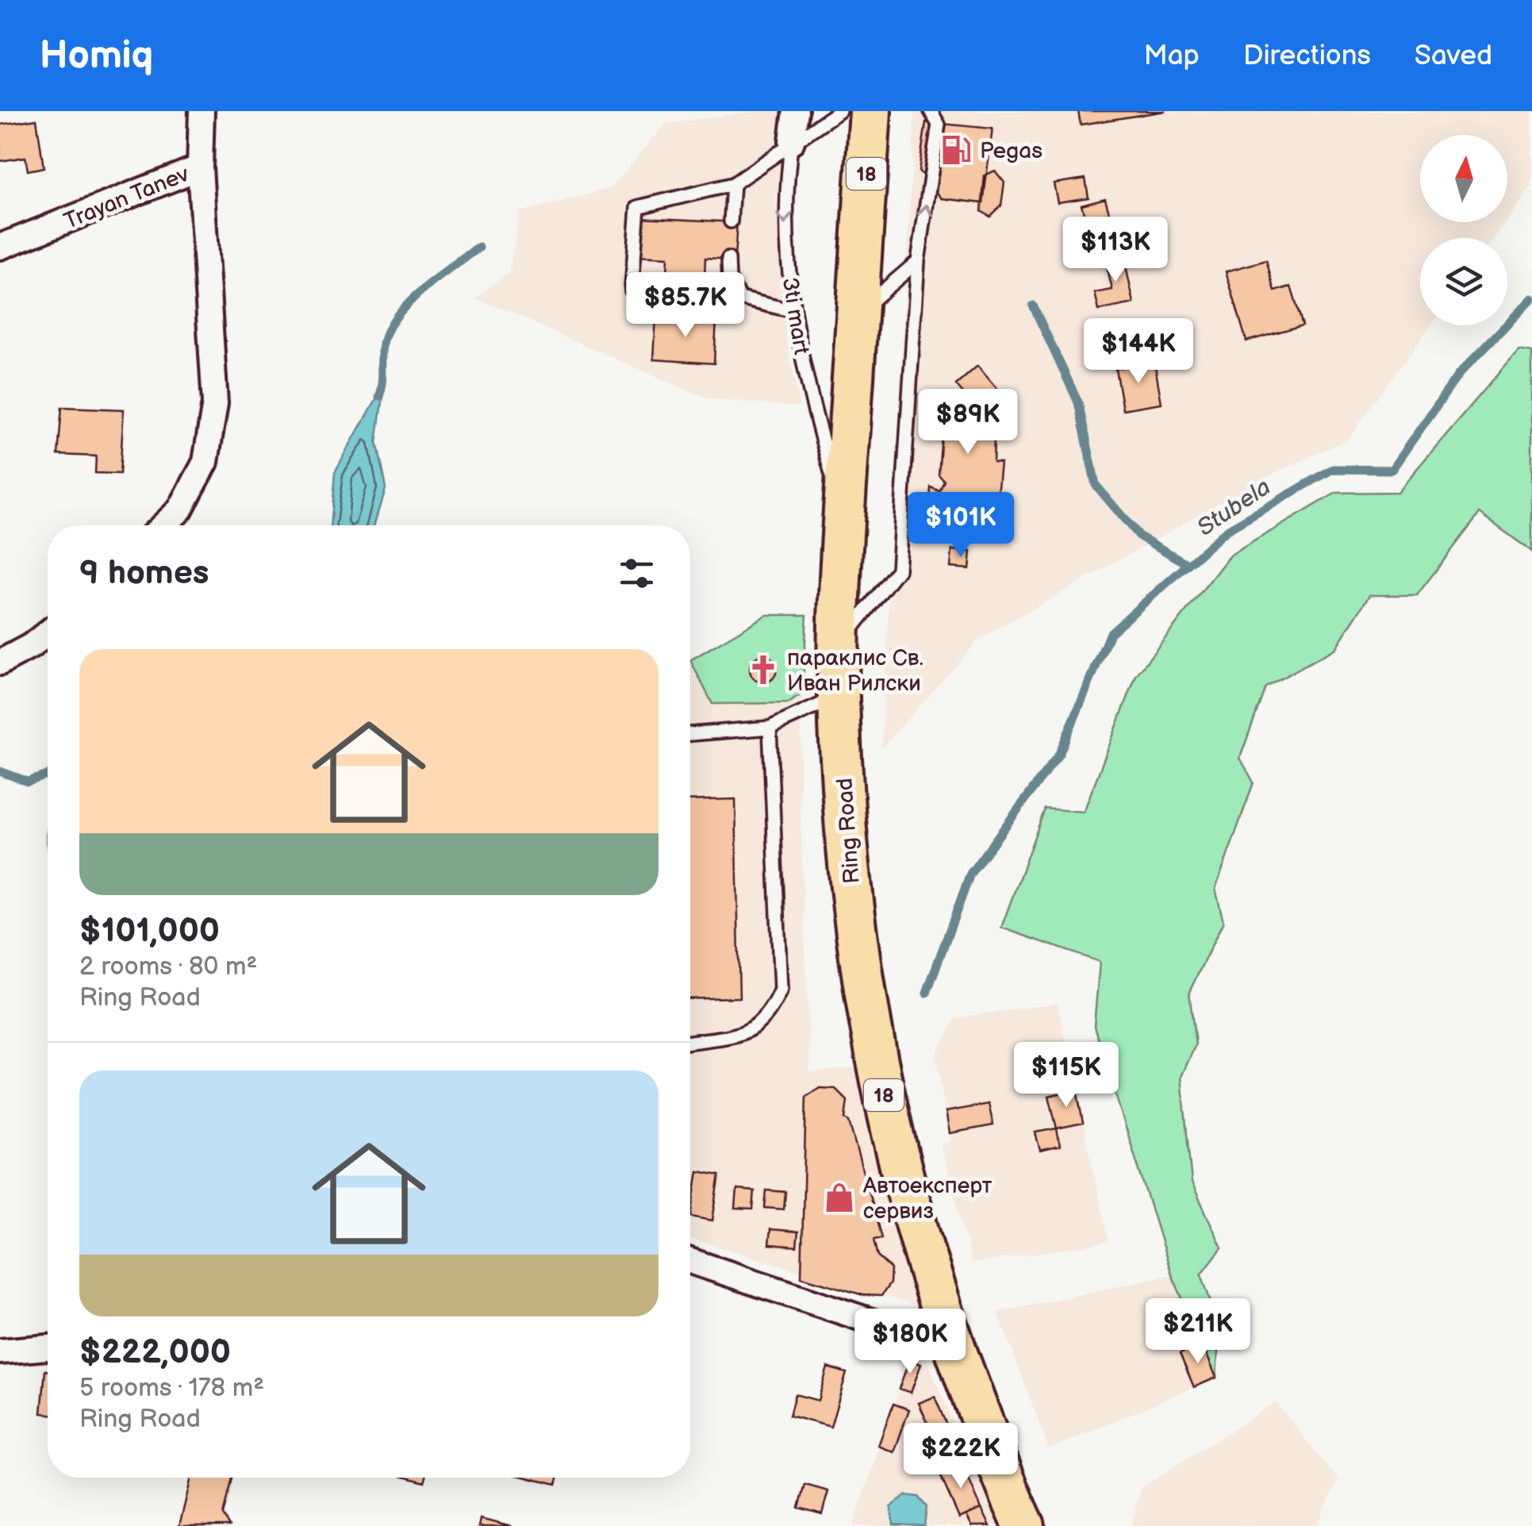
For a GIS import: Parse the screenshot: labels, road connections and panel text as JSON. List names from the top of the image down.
{
  "streets": {
    "highway": ["18", "Ring Road"],
    "street": ["Trayan Tanev", "3ti mart"]
  },
  "crossings": [
    ["3ti mart", "Ring Road"]
  ],
  "one_way": ["3ti mart"],
  "water": ["Stubela"],
  "places": {
    "fuel station": ["Pegas"],
    "church": ["параклис Св. Иван Рилски"],
    "shop": ["Автоексперт сервиз"]
  },
  "north": "top",
  "page": {
    "header": "Homiq",
    "nav": ["Map", "Directions", "Saved"],
    "price": [
      "$113K",
      "$85.7K",
      "$144K",
      "$89K",
      "$101K",
      "$115K",
      "$211K",
      "$180K",
      "$222K"
    ],
    "heading": "9 homes",
    "list": [
      {
        "name": "$101,000",
        "note": "2 rooms · 80 m² · Ring Road"
      },
      {
        "name": "$222,000",
        "note": "5 rooms · 178 m² · Ring Road"
      }
    ]
  }
}
